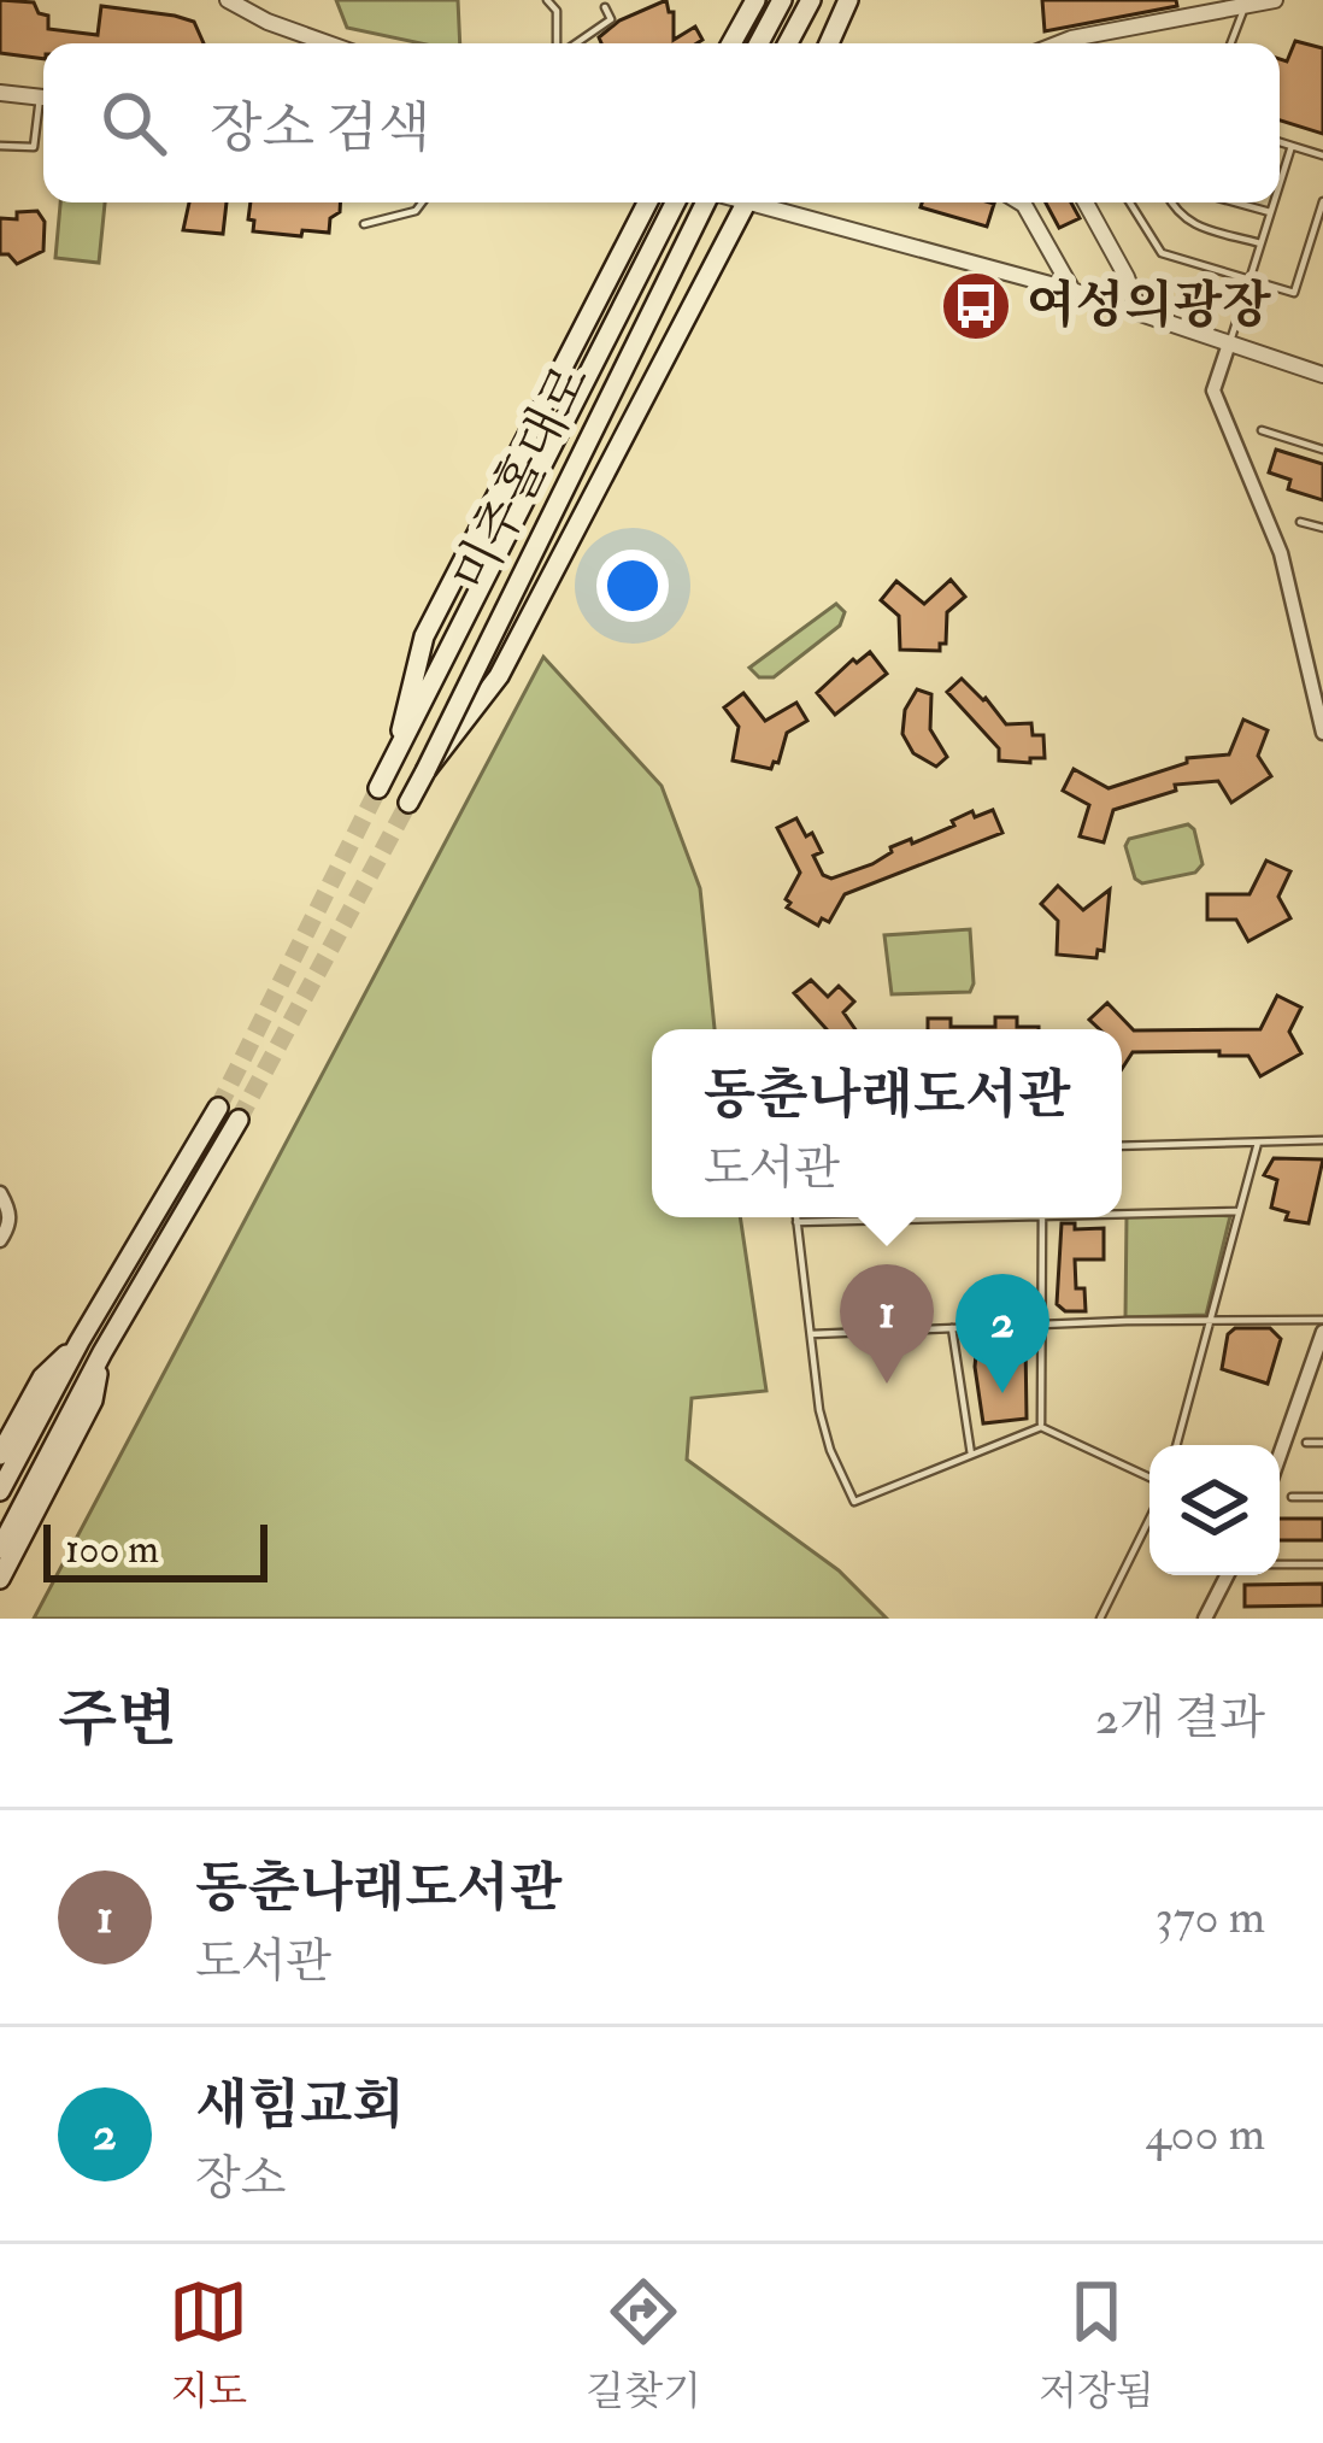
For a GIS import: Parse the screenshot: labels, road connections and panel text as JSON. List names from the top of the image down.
{
  "streets": {
    "main road": ["미추홀대로"]
  },
  "places": {
    "bus stop": ["여성의광장"]
  },
  "scale_bar": "100 m",
  "page": {
    "search": "장소 검색",
    "popup": ["동춘나래도서관", "도서관"],
    "pins": ["1", "2"],
    "scale": "100 m",
    "heading": ["주변", "2개 결과"],
    "list": [
      {
        "mark": "1",
        "name": "동춘나래도서관",
        "note": "도서관",
        "value": "370 m"
      },
      {
        "mark": "2",
        "name": "새힘교회",
        "note": "장소",
        "value": "400 m"
      }
    ],
    "nav": ["지도", "길찾기", "저장됨"]
  }
}
